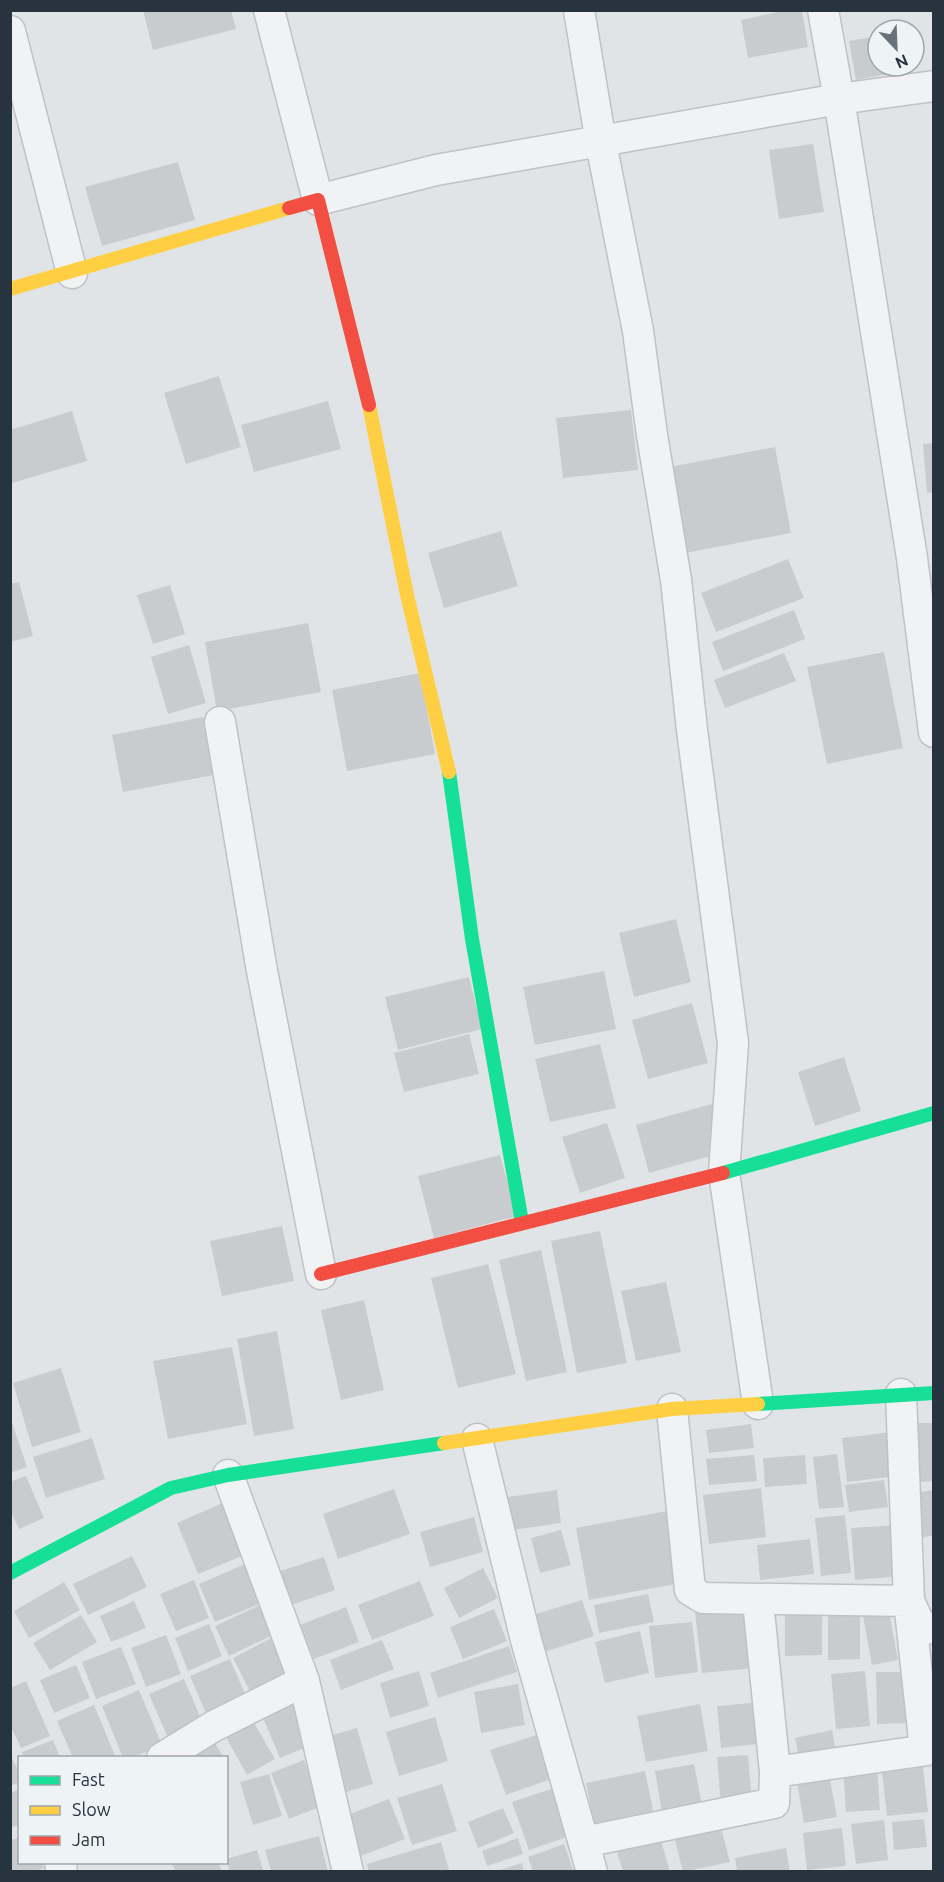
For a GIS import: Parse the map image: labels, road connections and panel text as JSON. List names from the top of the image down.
{
  "legend": ["Fast", "Slow", "Jam"],
  "north": "bottom right"
}
